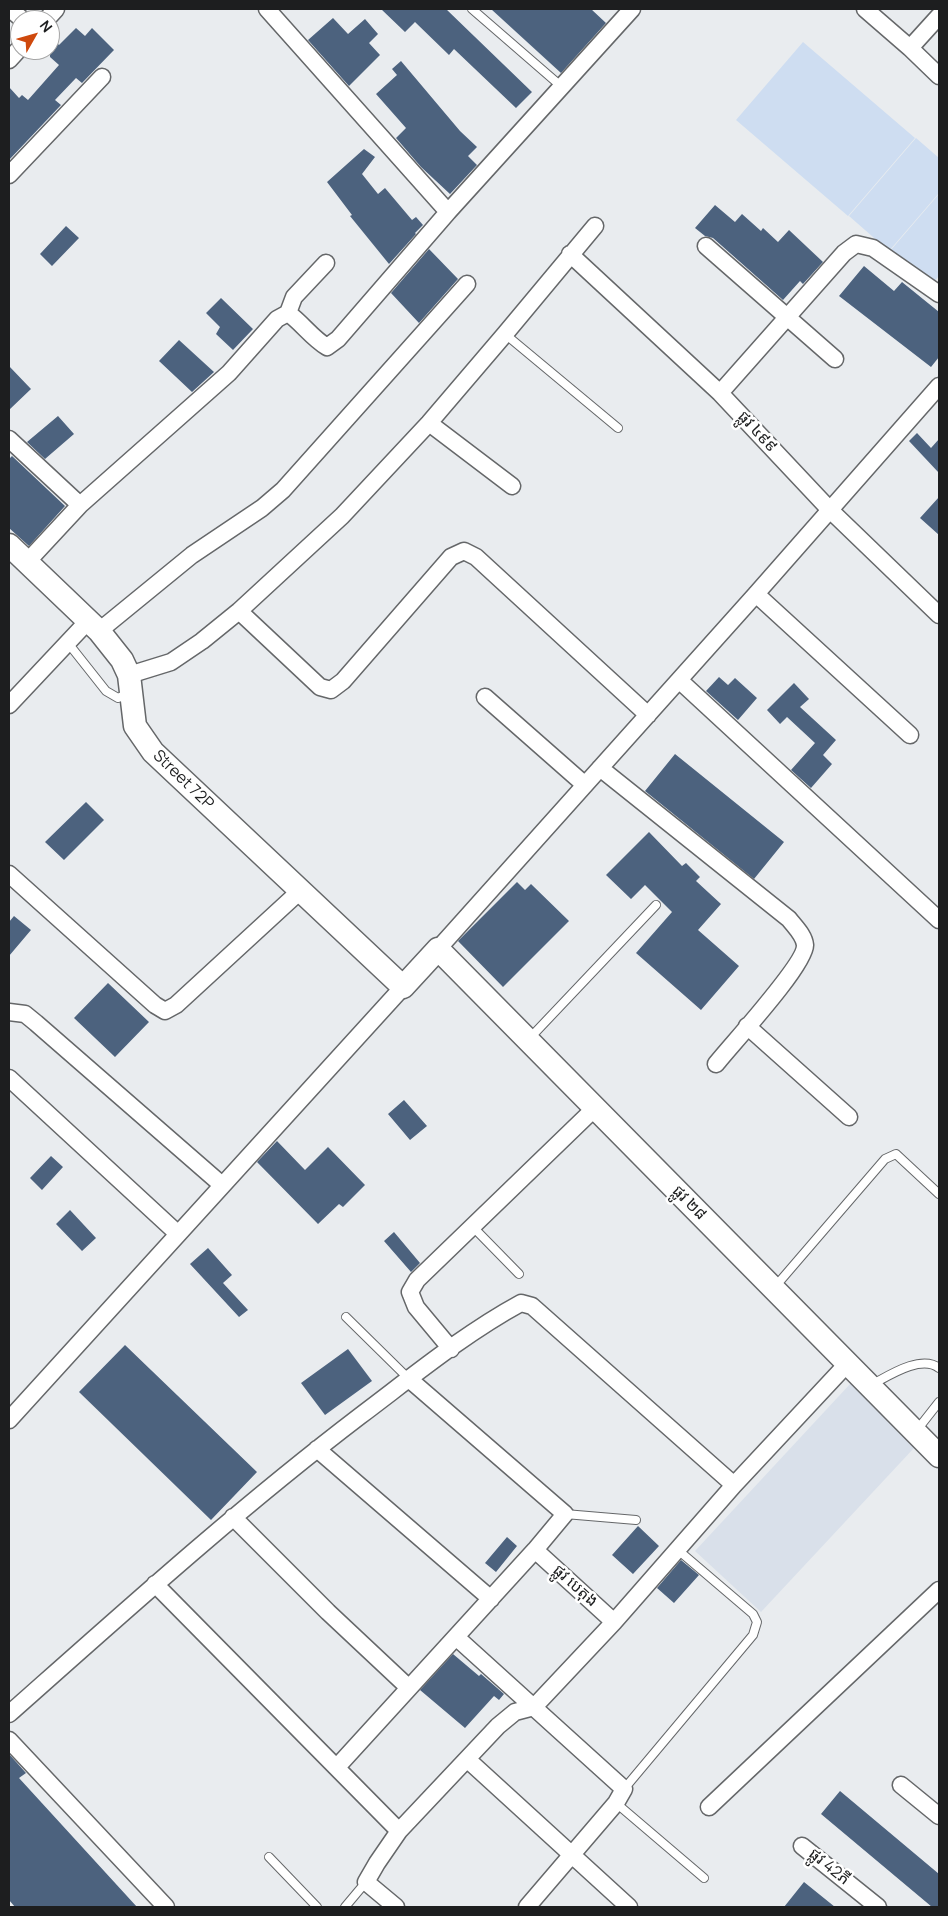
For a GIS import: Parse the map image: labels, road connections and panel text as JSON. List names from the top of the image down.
{
  "streets": {
    "street": [
      "ផ្លូវ ៤៩៩",
      "Street 72P",
      "ផ្លូវ ២៨",
      "ផ្លូវ បេតុង",
      "ផ្លូវ 42ភី"
    ]
  },
  "north": "top right"
}
